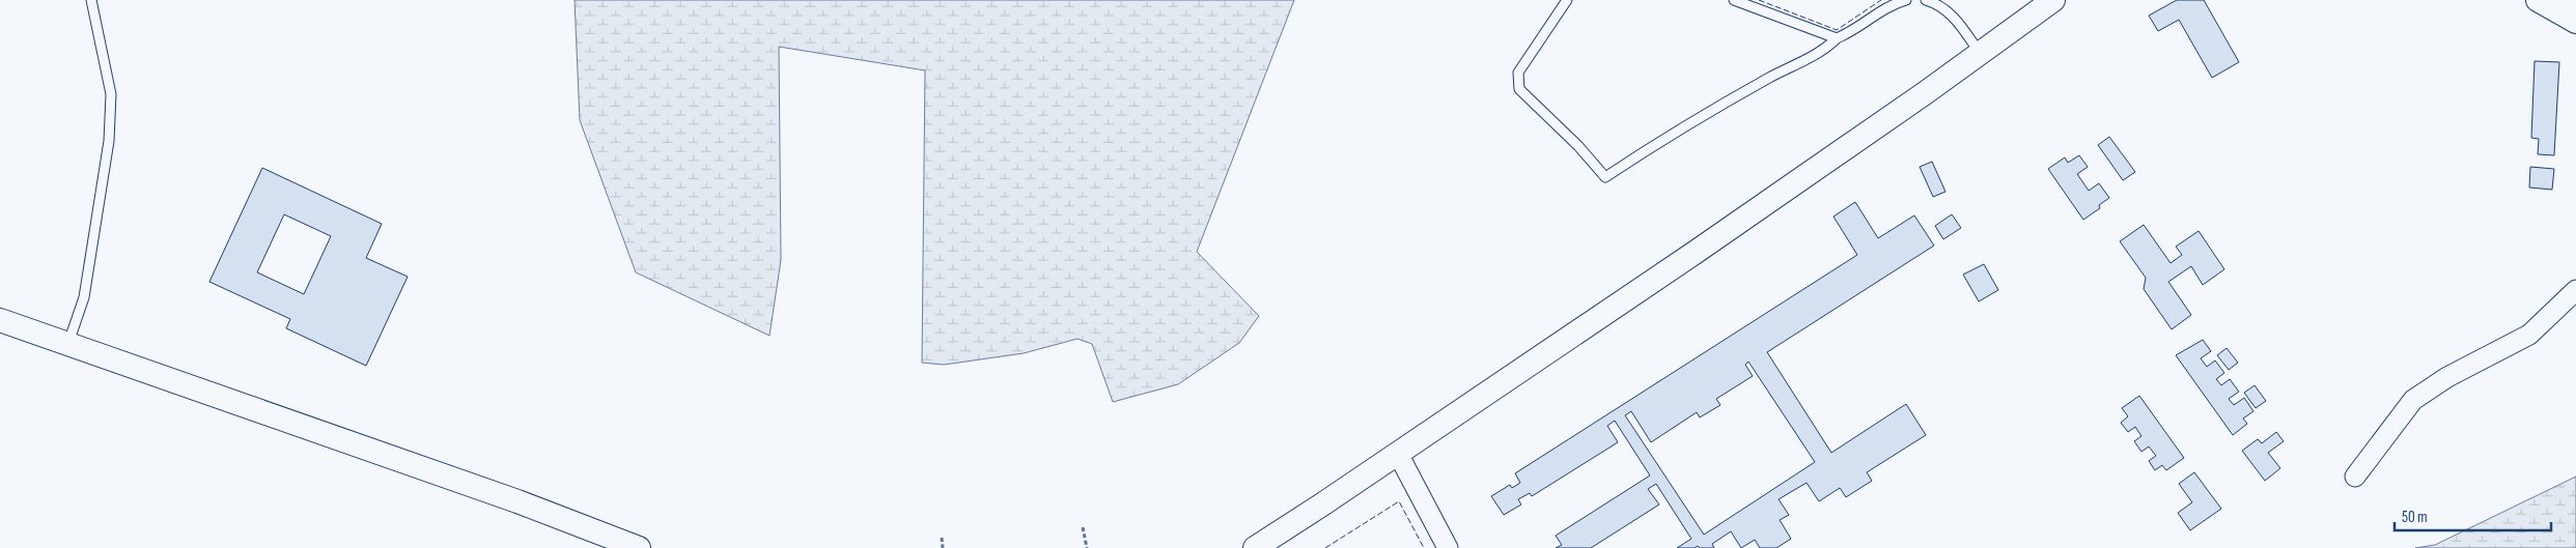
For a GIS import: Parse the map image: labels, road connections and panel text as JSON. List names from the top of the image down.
{
  "scale_bar": "50 m"
}
